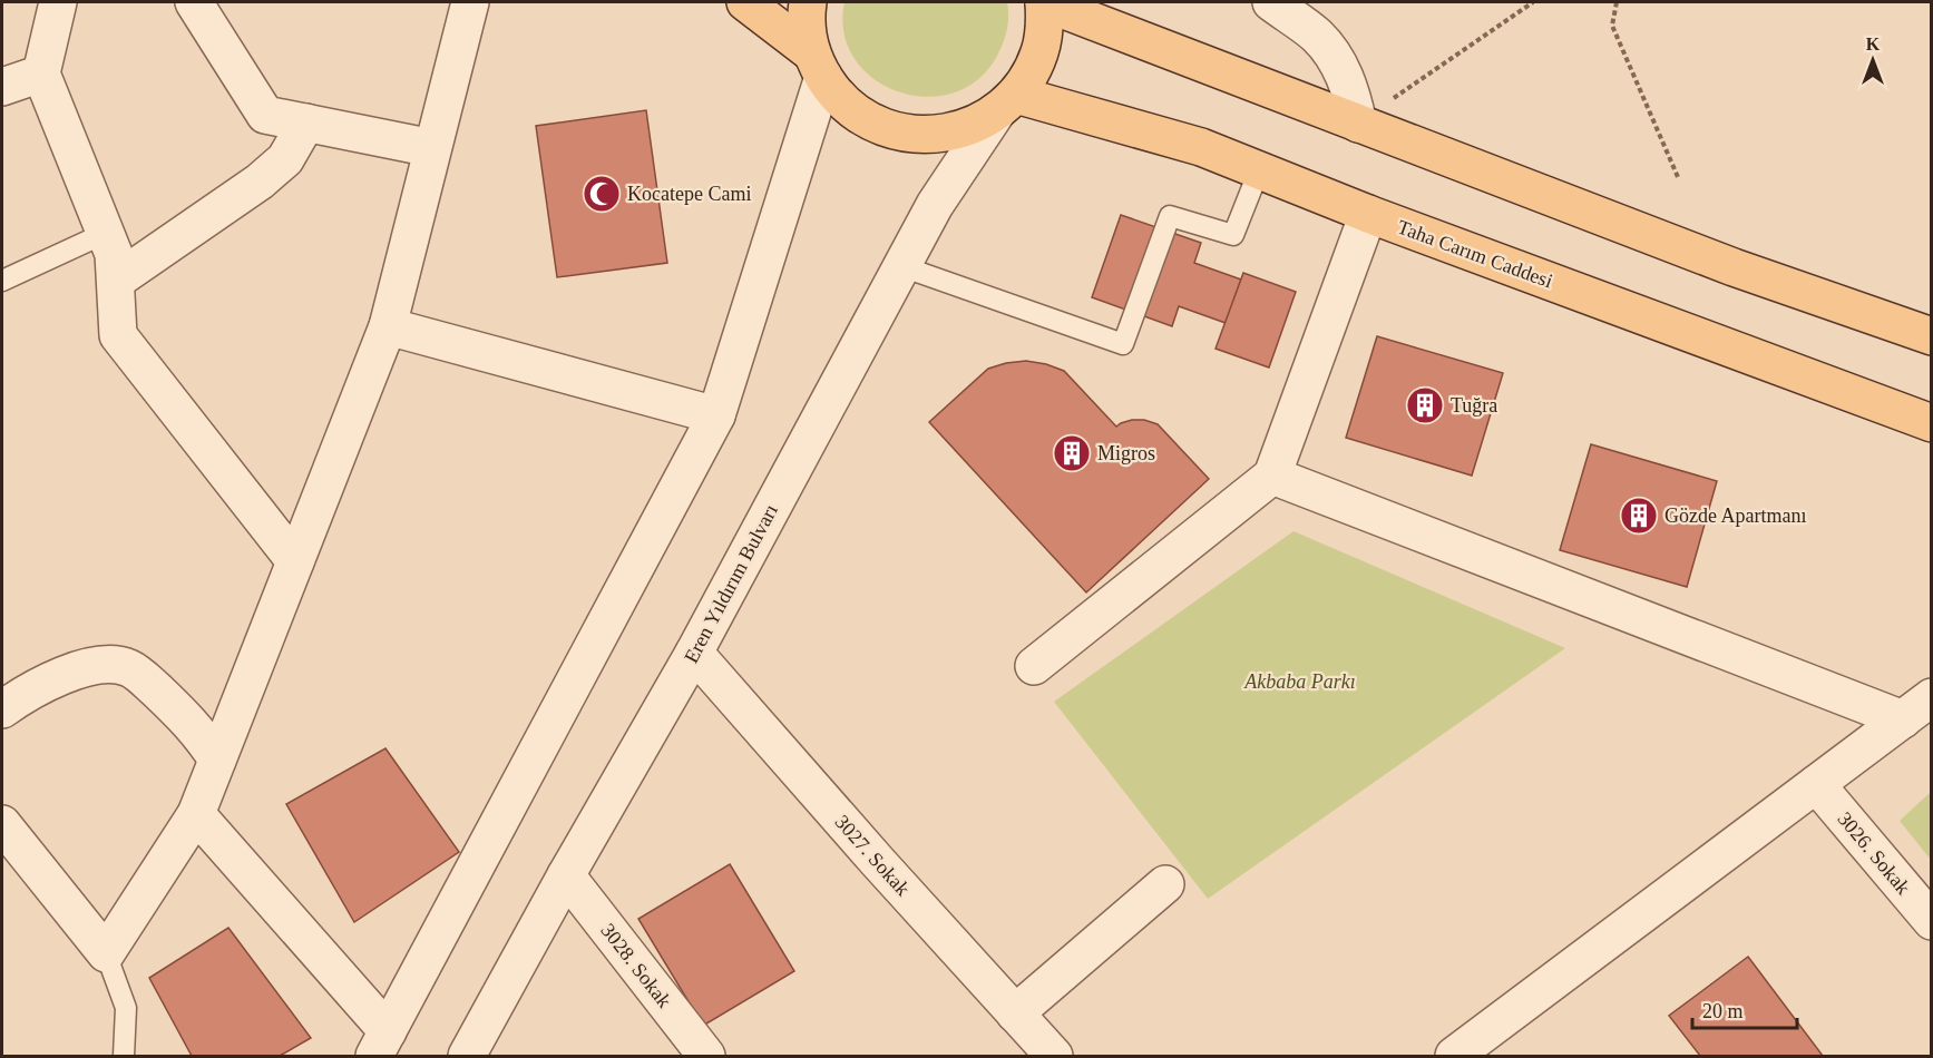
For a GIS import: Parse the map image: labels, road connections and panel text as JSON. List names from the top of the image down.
{
  "streets": {
    "main road": ["Taha Carım Caddesi"],
    "street": [
      "Eren Yıldırım Bulvarı",
      "3026. Sokak",
      "3027. Sokak",
      "3028. Sokak"
    ]
  },
  "crossings": [
    ["Taha Carım Caddesi", "Eren Yıldırım Bulvarı"],
    ["Eren Yıldırım Bulvarı", "3027. Sokak"],
    ["Eren Yıldırım Bulvarı", "3028. Sokak"]
  ],
  "parks": ["Akbaba Parkı"],
  "places": {
    "mosque": ["Kocatepe Cami"],
    "building": ["Tuğra", "Migros", "Gözde Apartmanı"]
  },
  "scale_bar": "20 m",
  "north": "top"
}
